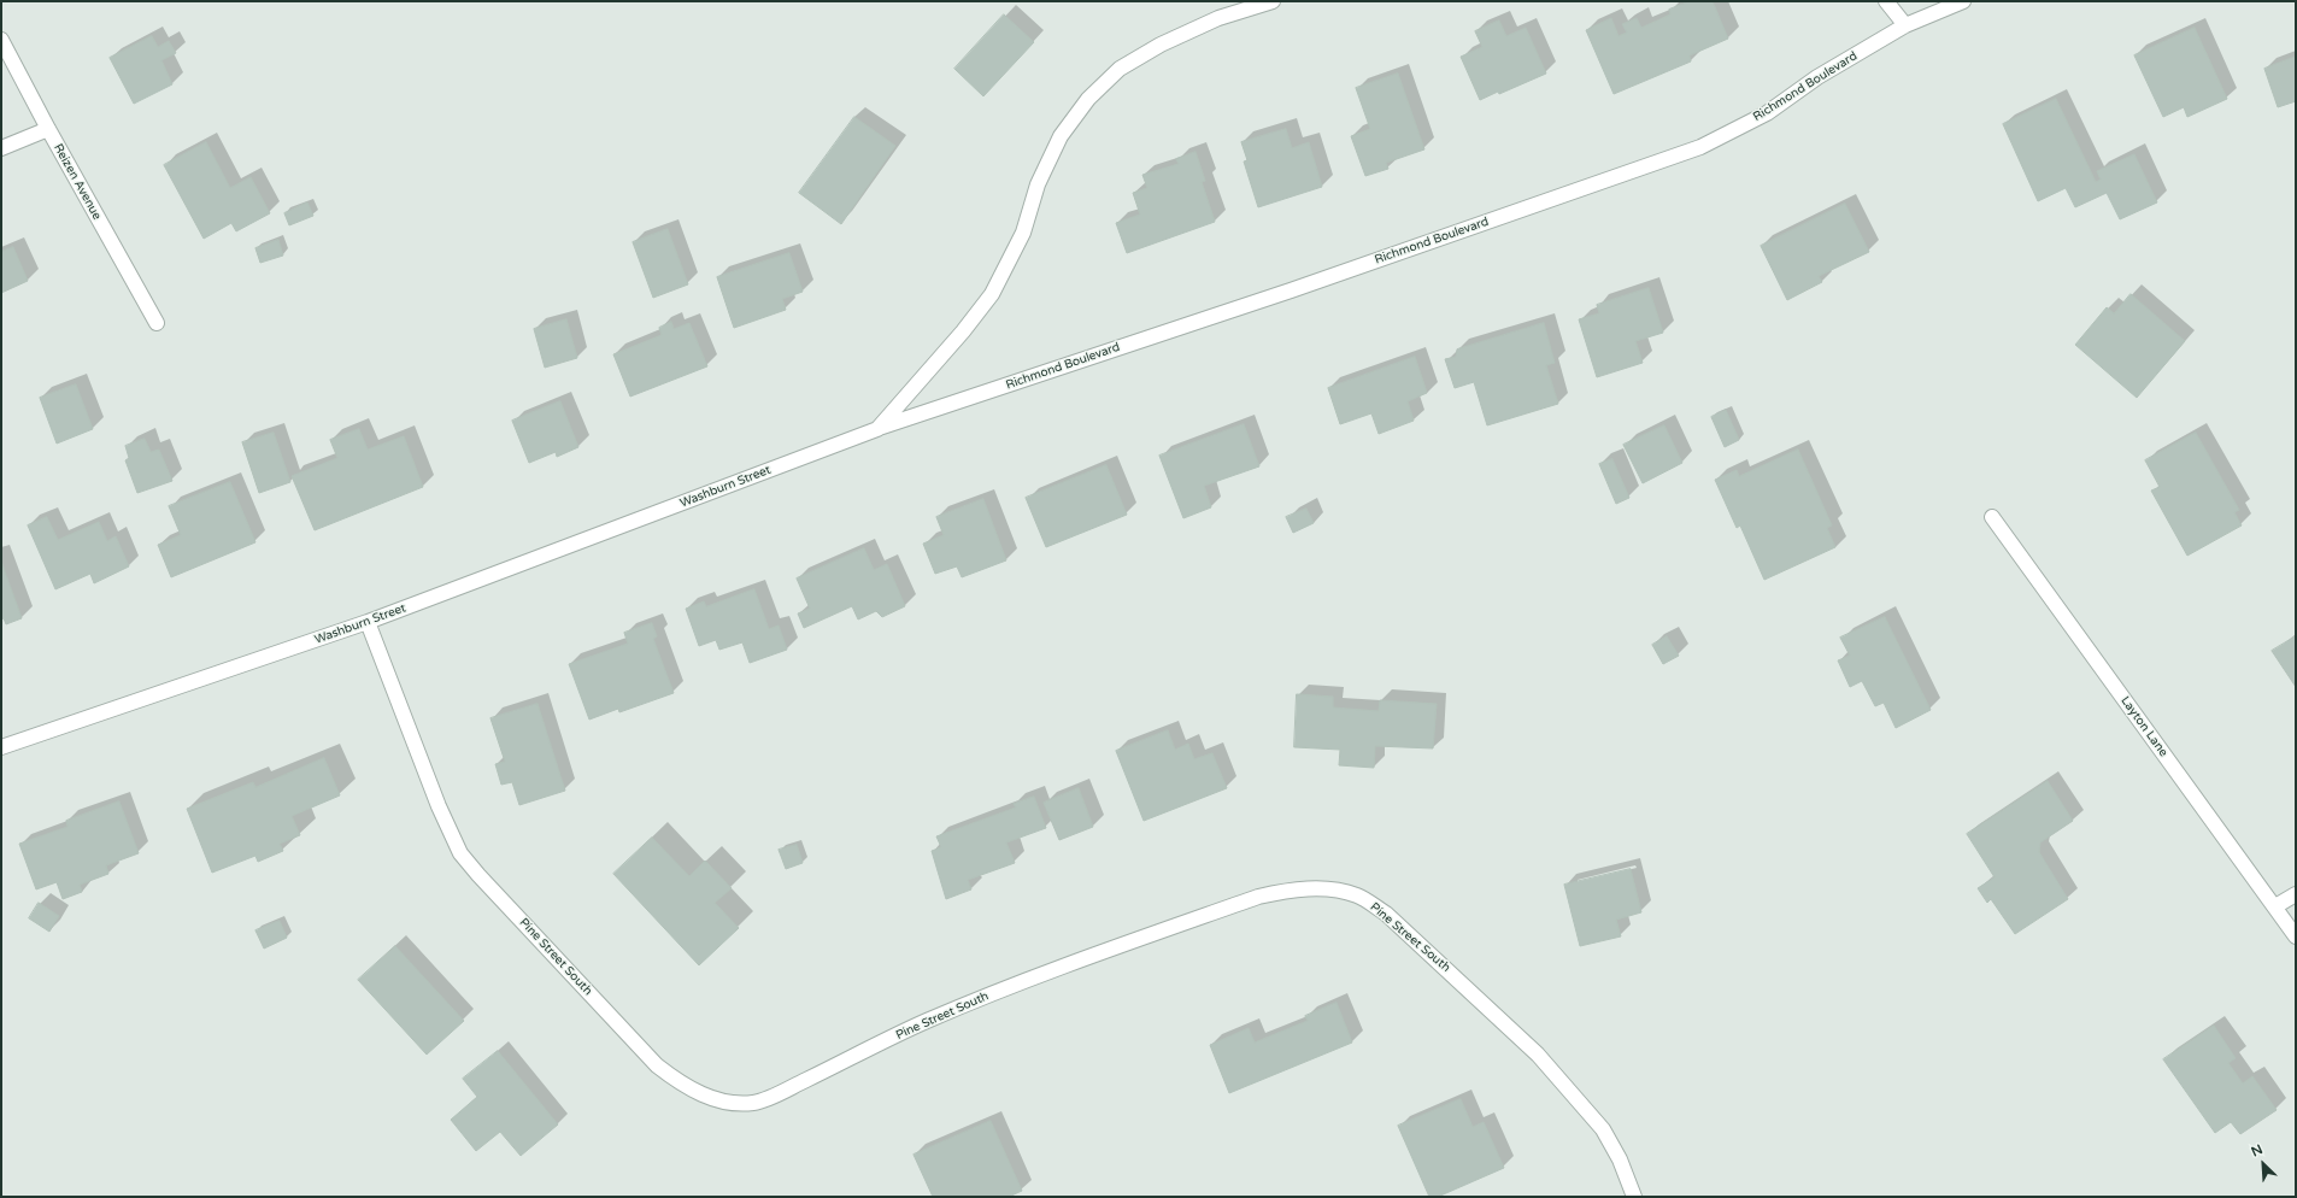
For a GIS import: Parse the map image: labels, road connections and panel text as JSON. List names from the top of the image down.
{
  "streets": {
    "street": [
      "Richmond Boulevard",
      "Reizen Avenue",
      "Washburn Street",
      "Layton Lane",
      "Pine Street South"
    ]
  },
  "crossings": [
    ["Richmond Boulevard", "Washburn Street"],
    ["Washburn Street", "Pine Street South"]
  ],
  "north": "top left"
}
